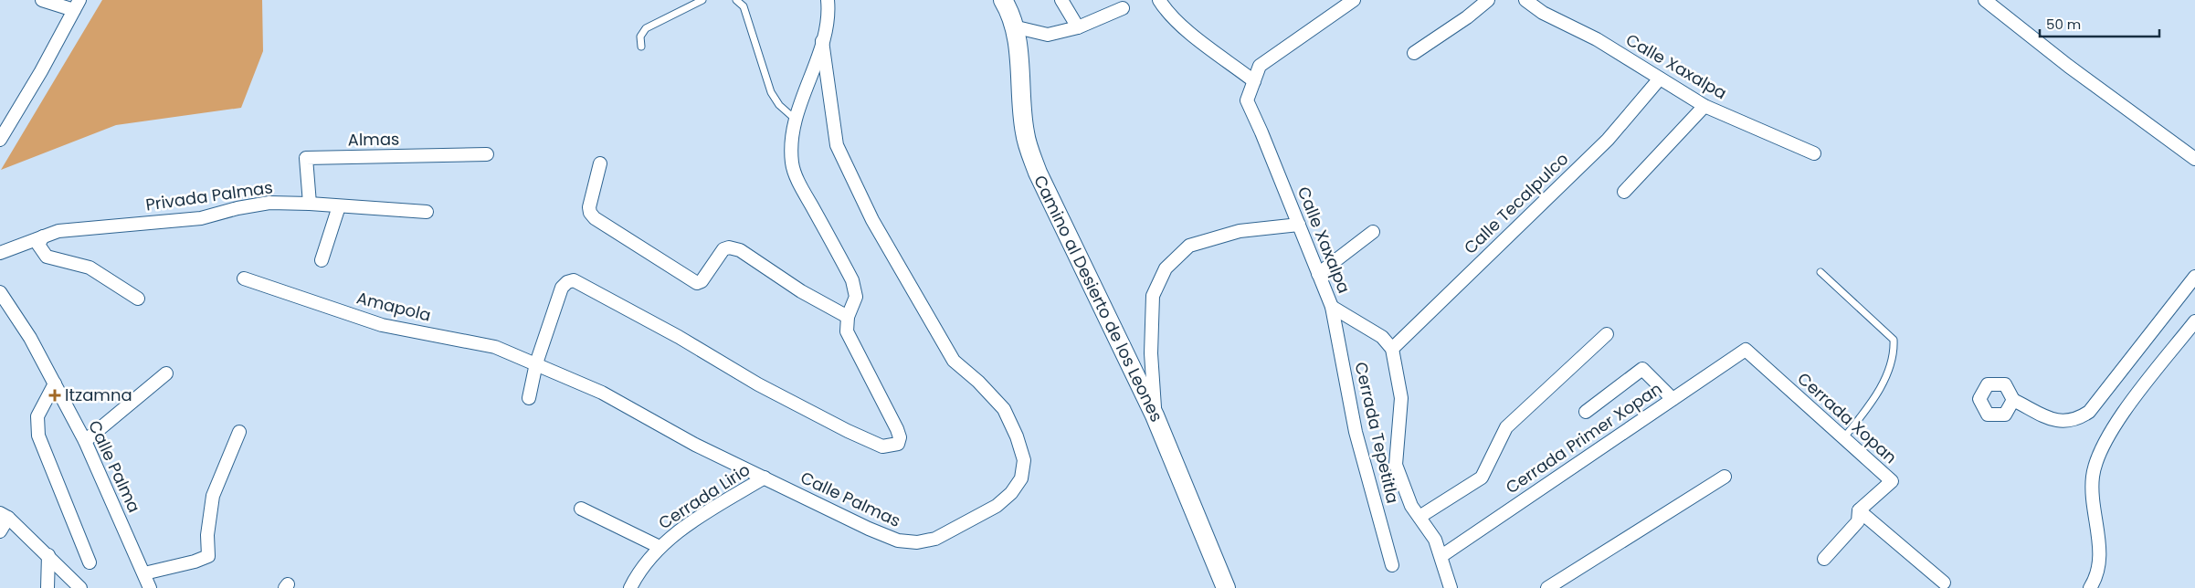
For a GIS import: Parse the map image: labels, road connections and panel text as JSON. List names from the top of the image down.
{
  "streets": {
    "main road": ["Camino al Desierto de los Leones"],
    "street": [
      "Calle Xaxalpa",
      "Almas",
      "Privada Palmas",
      "Calle Tecalpulco",
      "Amapola",
      "Cerrada Xopan",
      "Cerrada Tepetitla",
      "Cerrada Primer Xopan",
      "Calle Palma",
      "Cerrada Lirio",
      "Calle Palmas"
    ]
  },
  "crossings": [
    ["Calle Xaxalpa", "Calle Tecalpulco"],
    ["Calle Xaxalpa", "Cerrada Tepetitla"],
    ["Almas", "Privada Palmas"],
    ["Amapola", "Calle Palmas"],
    ["Cerrada Xopan", "Cerrada Primer Xopan"],
    ["Cerrada Lirio", "Calle Palmas"]
  ],
  "places": {
    "health": ["Itzamna"]
  },
  "scale_bar": "50 m"
}
